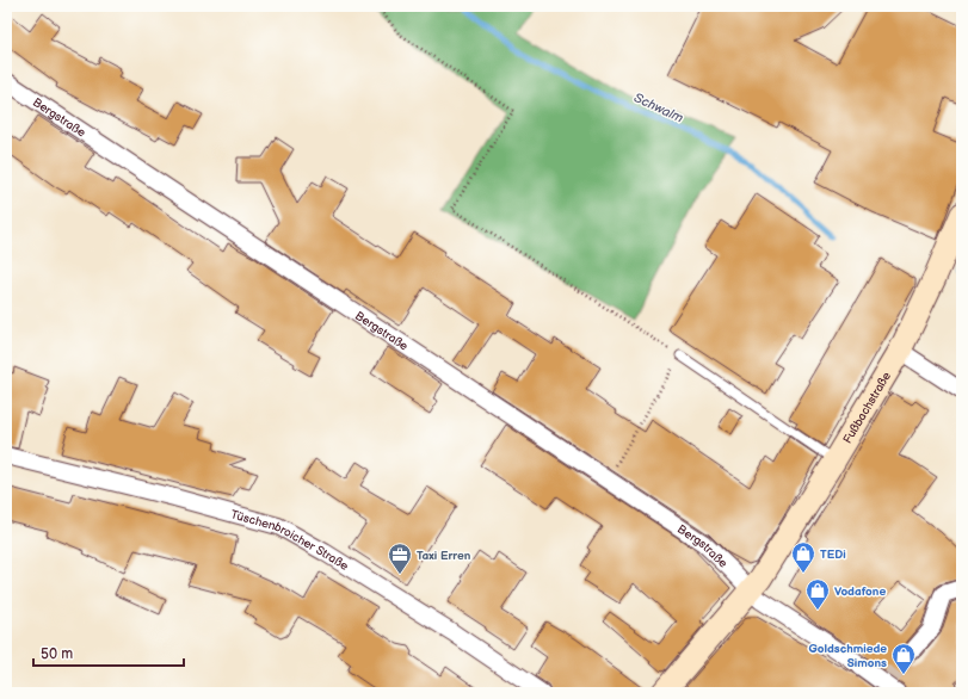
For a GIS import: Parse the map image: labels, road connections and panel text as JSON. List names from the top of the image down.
{
  "streets": {
    "street": ["Bergstraße", "Fußbachstraße", "Tüschenbroicher Straße"]
  },
  "crossings": [
    ["Bergstraße", "Fußbachstraße"]
  ],
  "water": ["Schwalm"],
  "places": {
    "shop": ["TEDi", "Vodafone", "Goldschmiede Simons"],
    "office": ["Taxi Erren"]
  },
  "scale_bar": "50 m"
}
